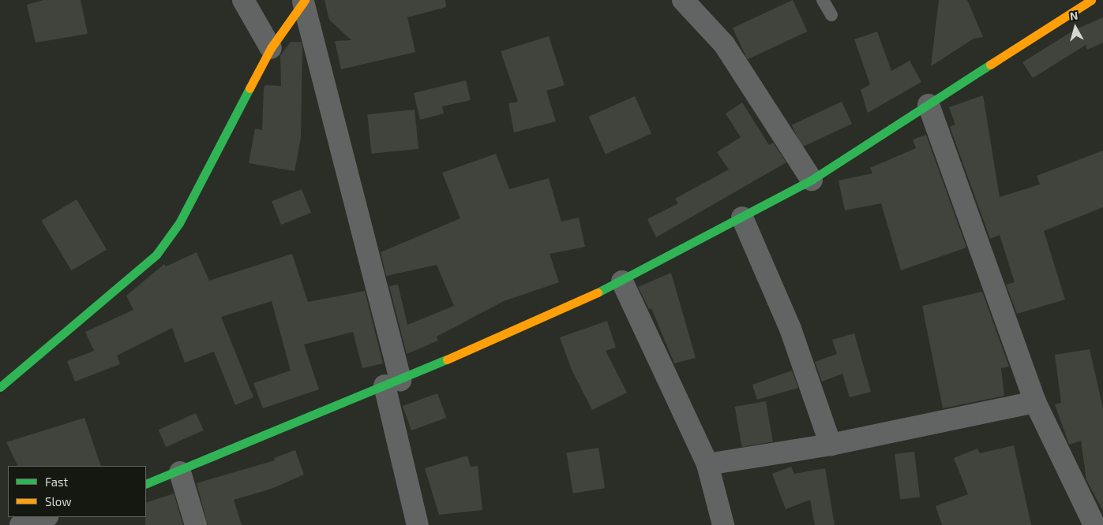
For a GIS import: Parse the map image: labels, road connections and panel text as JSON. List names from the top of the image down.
{
  "legend": ["Fast", "Slow"],
  "north": "top"
}
